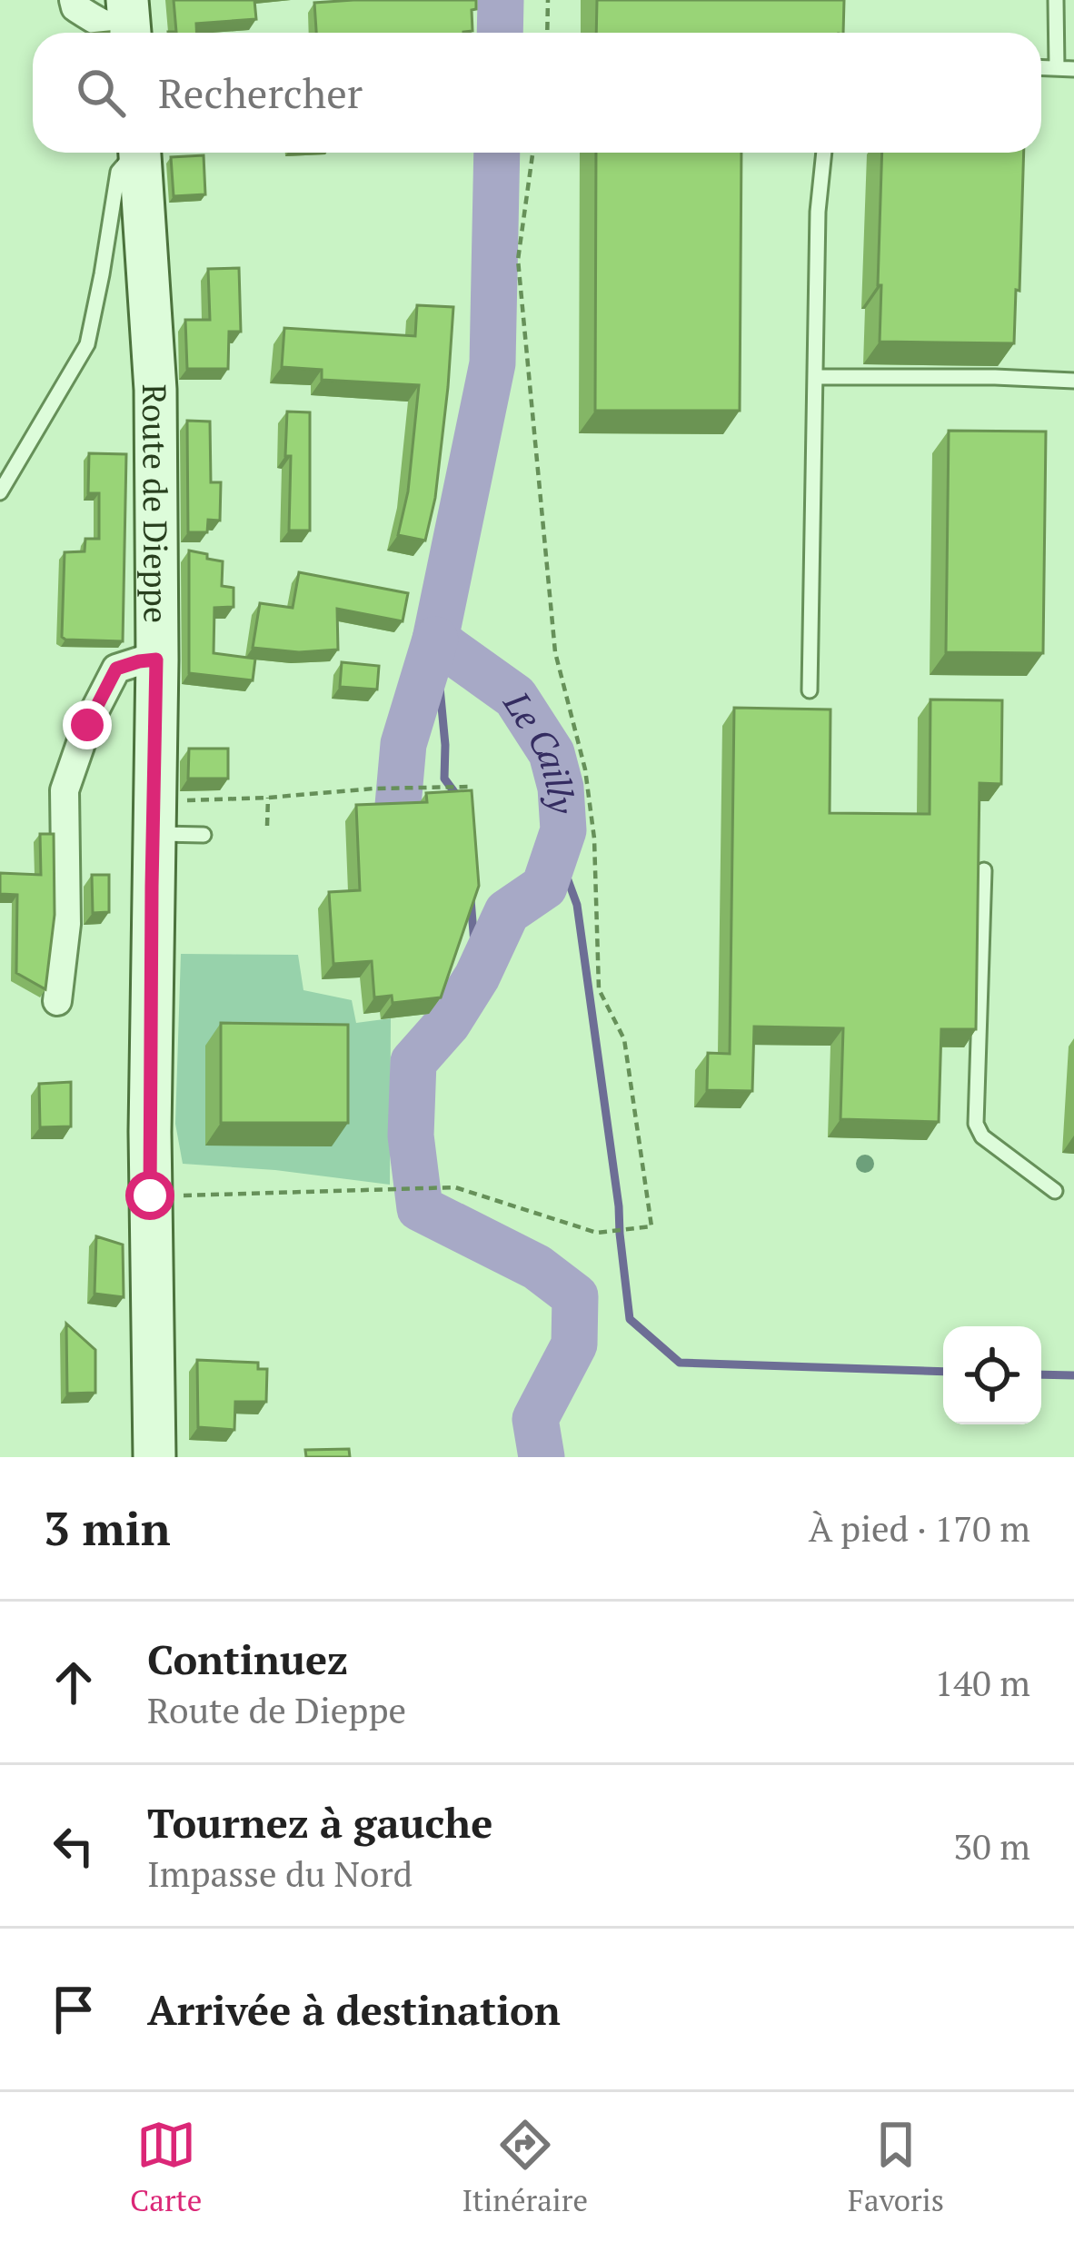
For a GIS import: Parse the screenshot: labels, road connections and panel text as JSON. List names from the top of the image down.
{
  "streets": {
    "main road": ["Route de Dieppe"]
  },
  "water": ["Le Cailly"],
  "page": {
    "search": "Rechercher",
    "heading": ["3 min", "À pied · 170 m"],
    "list": [
      ["Continuez", "Route de Dieppe", "140 m"],
      ["Tournez à gauche", "Impasse du Nord", "30 m"],
      "Arrivée à destination"
    ],
    "nav": ["Carte", "Itinéraire", "Favoris"]
  }
}
